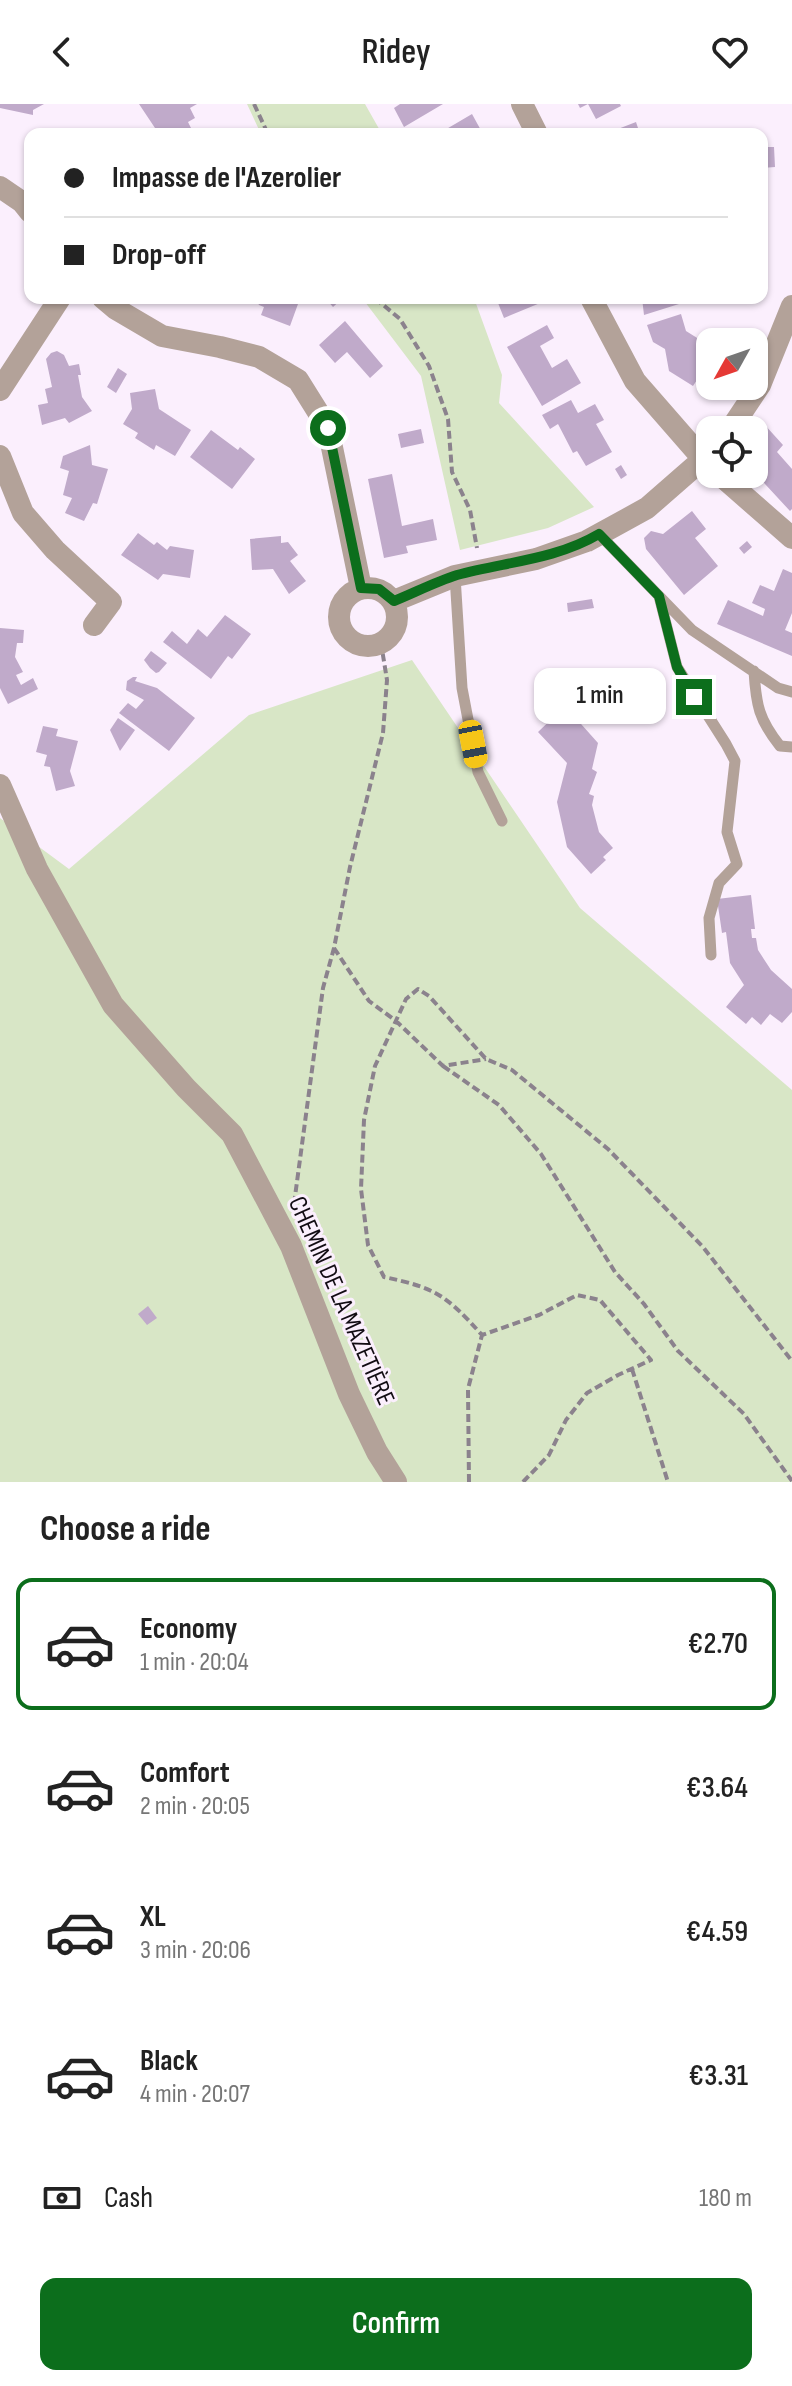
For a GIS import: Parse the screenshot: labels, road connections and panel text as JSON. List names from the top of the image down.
{
  "streets": {
    "street": ["CHEMIN DE LA MAZETIÈRE"]
  },
  "north": "bottom left",
  "page": {
    "header": "Ridey",
    "banner": ["Impasse de l'Azerolier", "Drop-off"],
    "bubble": "1 min",
    "heading": "Choose a ride",
    "list": [
      {
        "name": "Economy",
        "note": "1 min · 20:04",
        "value": "€2.70"
      },
      {
        "name": "Comfort",
        "note": "2 min · 20:05",
        "value": "€3.64"
      },
      {
        "name": "XL",
        "note": "3 min · 20:06",
        "value": "€4.59"
      },
      {
        "name": "Black",
        "note": "4 min · 20:07",
        "value": "€3.31"
      }
    ],
    "pay": ["Cash", "180 m"],
    "buttons": "Confirm"
  }
}
